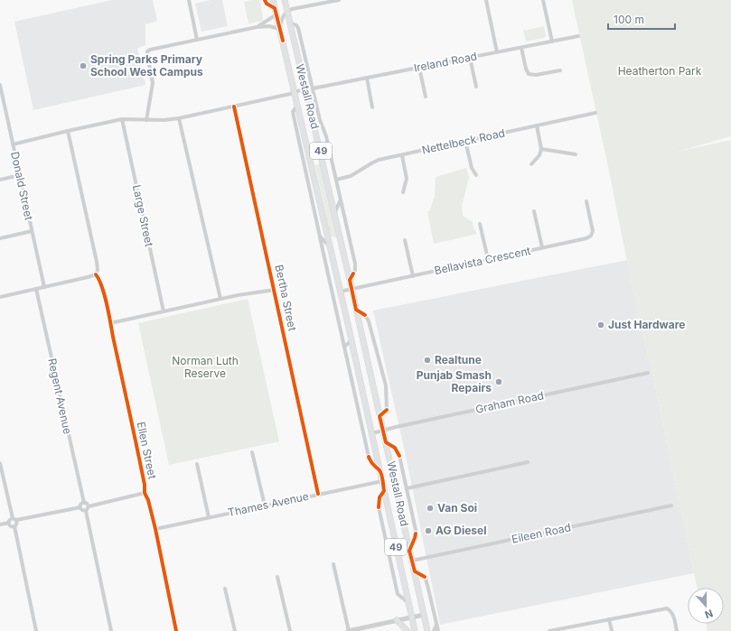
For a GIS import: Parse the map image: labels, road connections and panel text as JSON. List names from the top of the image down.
{
  "streets": {
    "main road": ["Westall Road", "49"],
    "street": [
      "Ireland Road",
      "Nettelbeck Road",
      "Donald Street",
      "Large Street",
      "Bellavista Crescent",
      "Bertha Street",
      "Regent Avenue",
      "Graham Road",
      "Ellen Street",
      "Thames Avenue",
      "Eileen Road"
    ]
  },
  "crossings": [
    ["Ireland Road", "Westall Road"],
    ["Westall Road", "Nettelbeck Road"],
    ["Westall Road", "Bellavista Crescent"],
    ["Westall Road", "Graham Road"],
    ["Westall Road", "Thames Avenue"],
    ["Westall Road", "Eileen Road"],
    ["Bertha Street", "Thames Avenue"],
    ["Ellen Street", "Thames Avenue"]
  ],
  "parks": ["Heatherton Park", "Norman Luth Reserve"],
  "places": [
    "Spring Parks Primary School West Campus",
    "Just Hardware",
    "Realtune",
    "Punjab Smash Repairs",
    "Van Soi",
    "AG Diesel"
  ],
  "scale_bar": "100 m",
  "north": "bottom"
}
